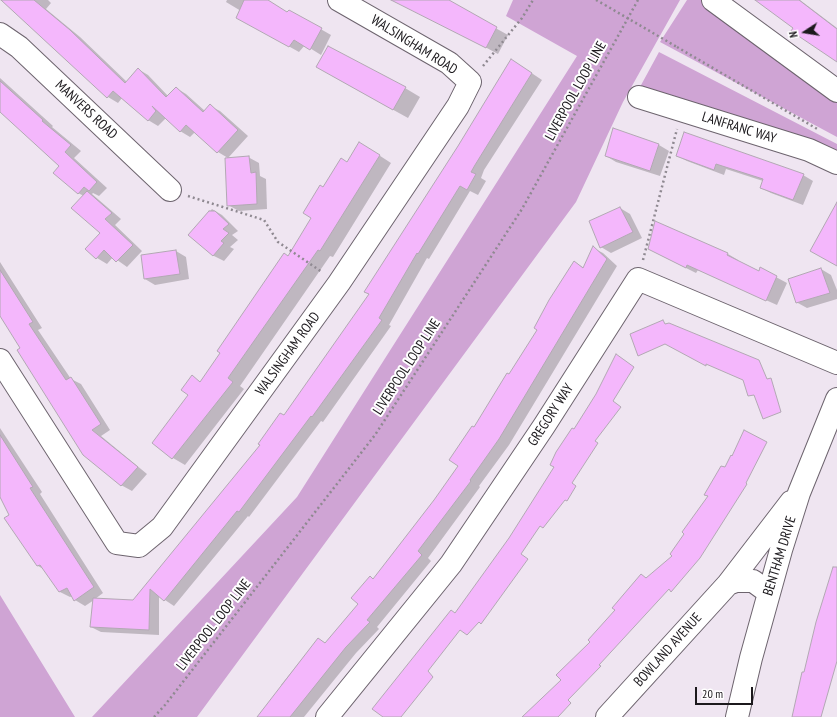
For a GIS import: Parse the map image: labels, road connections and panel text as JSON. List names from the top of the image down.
{
  "streets": {
    "street": [
      "WALSINGHAM ROAD",
      "MANVERS ROAD",
      "LANFRANC WAY",
      "GREGORY WAY",
      "BENTHAM DRIVE",
      "BOWLAND AVENUE"
    ],
    "path": ["LIVERPOOL LOOP LINE"]
  },
  "crossings": [
    ["BENTHAM DRIVE", "BOWLAND AVENUE"]
  ],
  "scale_bar": "20 m",
  "north": "left"
}
